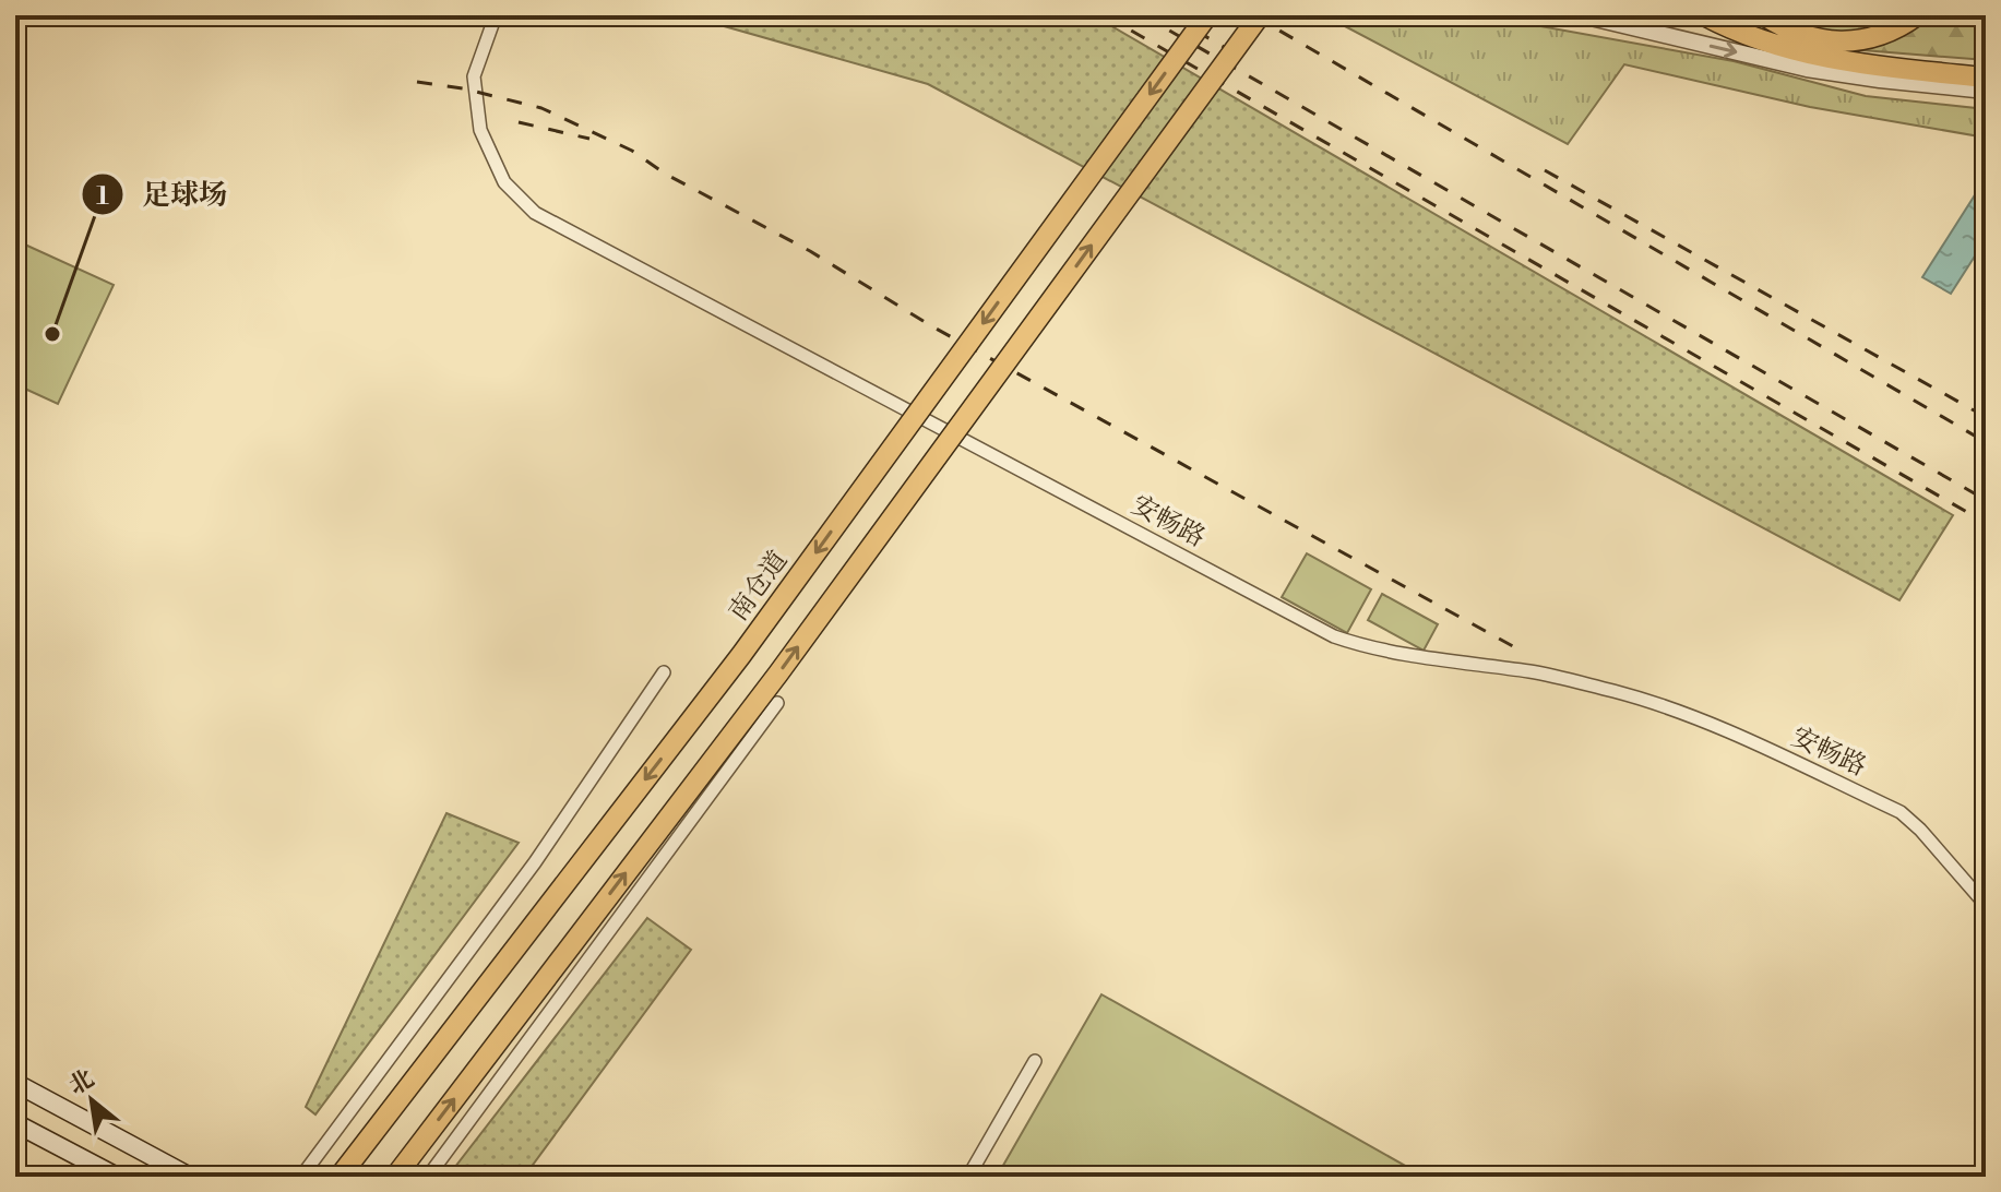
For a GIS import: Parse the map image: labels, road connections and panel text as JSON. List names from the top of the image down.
{
  "streets": {
    "highway": ["南仓道"],
    "street": ["安畅路"]
  },
  "places": ["足球场"],
  "north": "top left"
}
